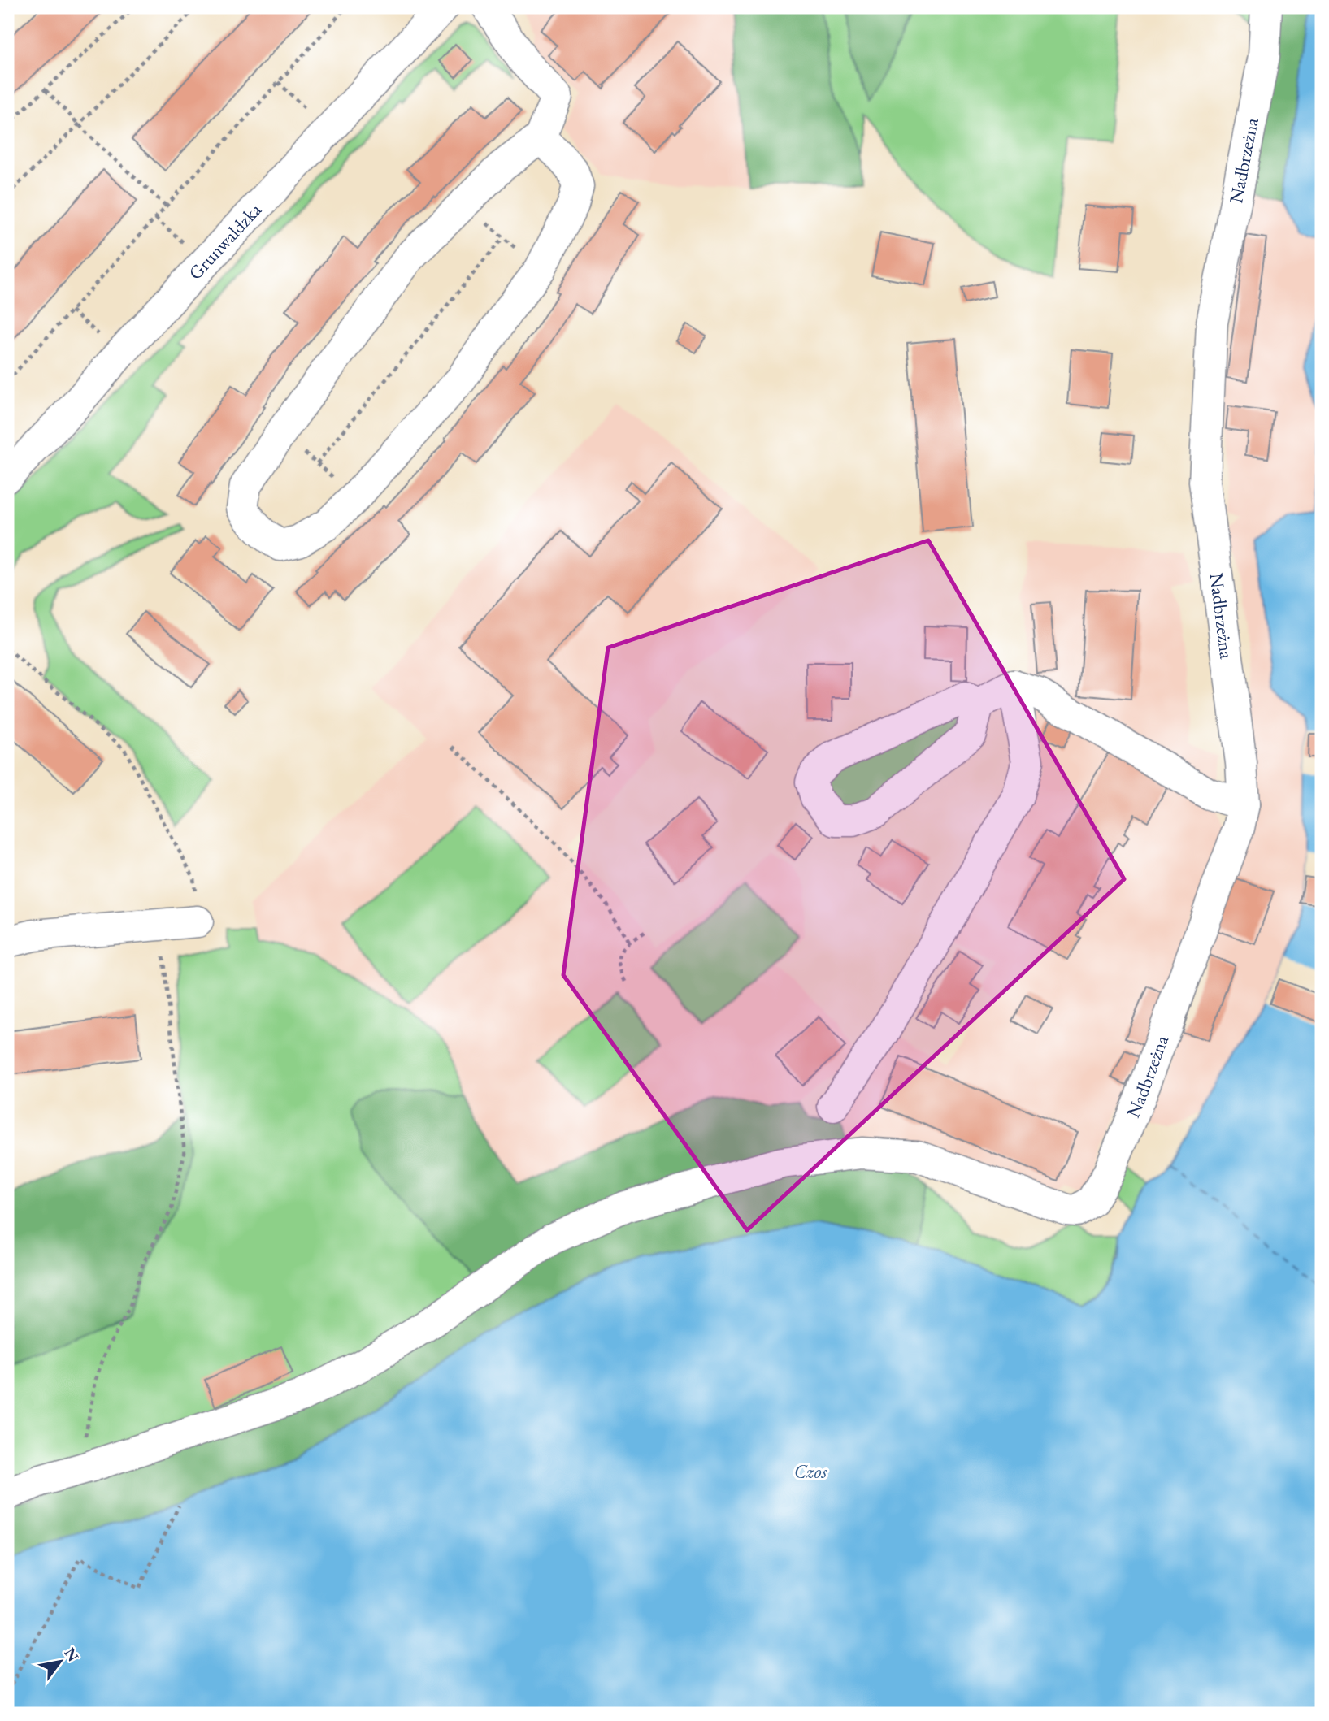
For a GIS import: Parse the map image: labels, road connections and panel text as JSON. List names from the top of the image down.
{
  "streets": {
    "street": ["Nadbrzeżna", "Grunwaldzka"]
  },
  "water": ["Czos"],
  "north": "top right"
}
